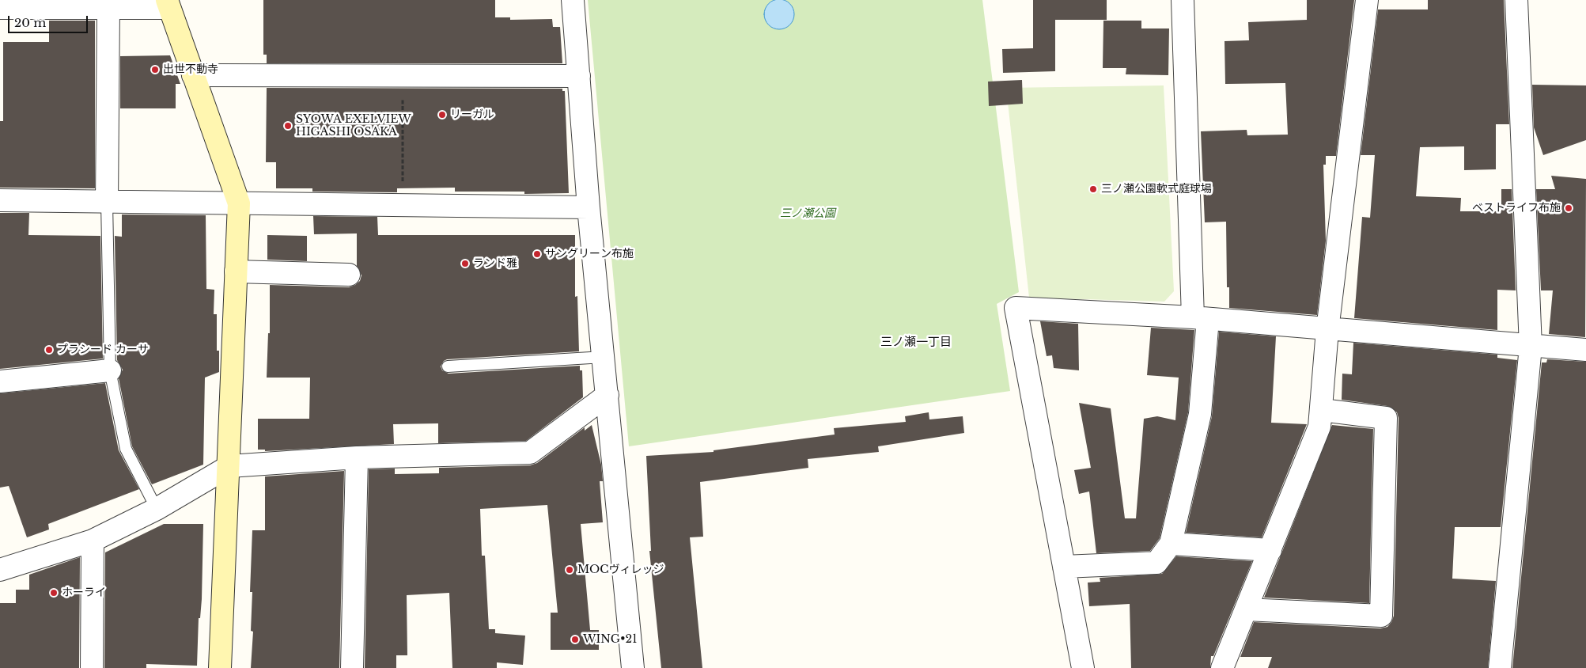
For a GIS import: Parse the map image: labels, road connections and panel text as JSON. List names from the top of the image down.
{
  "districts": ["三ノ瀬一丁目"],
  "parks": ["三ノ瀬公園"],
  "places": [
    "出世不動寺",
    "リーガル",
    "SYOWA EXELVIEW HIGASHI OSAKA",
    "三ノ瀬公園軟式庭球場",
    "ベストライフ布施",
    "サングリーン布施",
    "ランド雅",
    "プラシード カーサ",
    "MOCヴィレッジ",
    "ホーライ",
    "WING•21"
  ],
  "scale_bar": "20 m"
}
